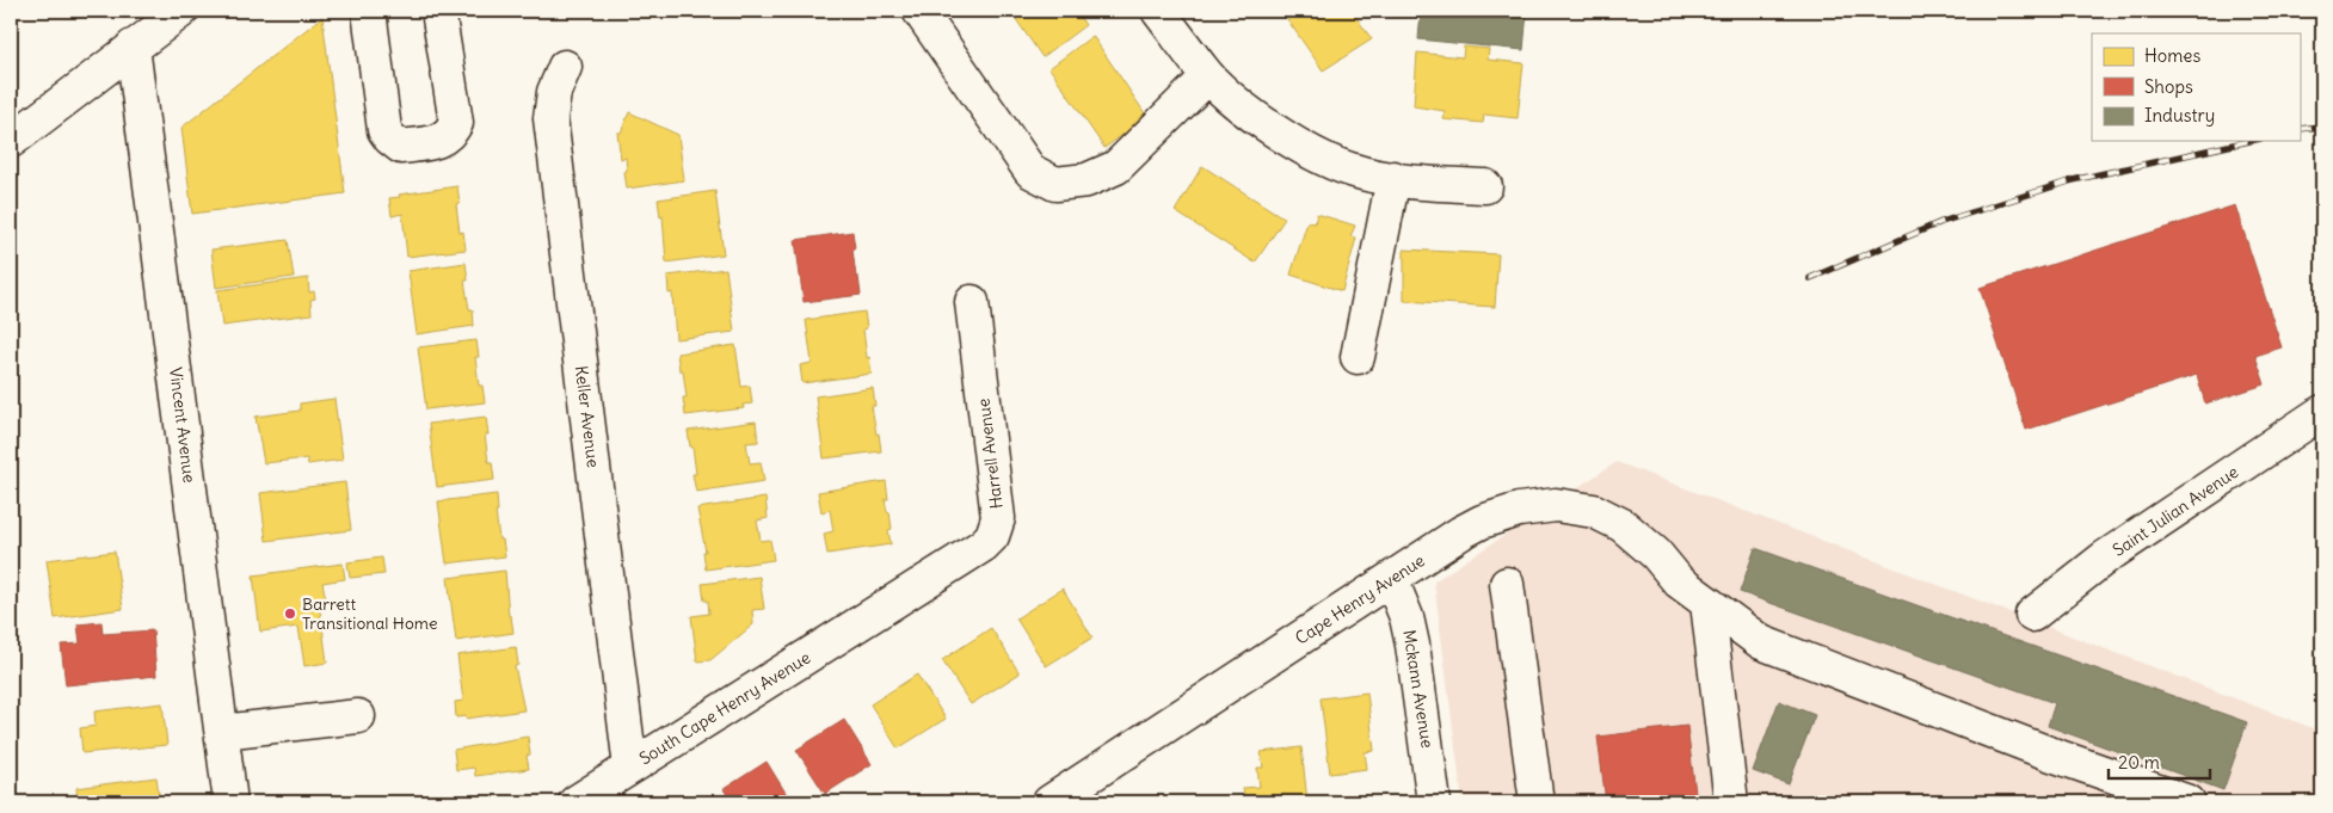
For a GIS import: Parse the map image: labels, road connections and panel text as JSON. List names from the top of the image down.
{
  "streets": {
    "street": [
      "Keller Avenue",
      "Vincent Avenue",
      "Harrell Avenue",
      "Saint Julian Avenue",
      "Cape Henry Avenue",
      "Mckann Avenue",
      "South Cape Henry Avenue"
    ]
  },
  "crossings": [
    ["Keller Avenue", "South Cape Henry Avenue"],
    ["Harrell Avenue", "South Cape Henry Avenue"],
    ["Cape Henry Avenue", "Mckann Avenue"]
  ],
  "places": ["Barrett Transitional Home"],
  "legend": ["Homes", "Shops", "Industry"],
  "scale_bar": "20 m"
}
